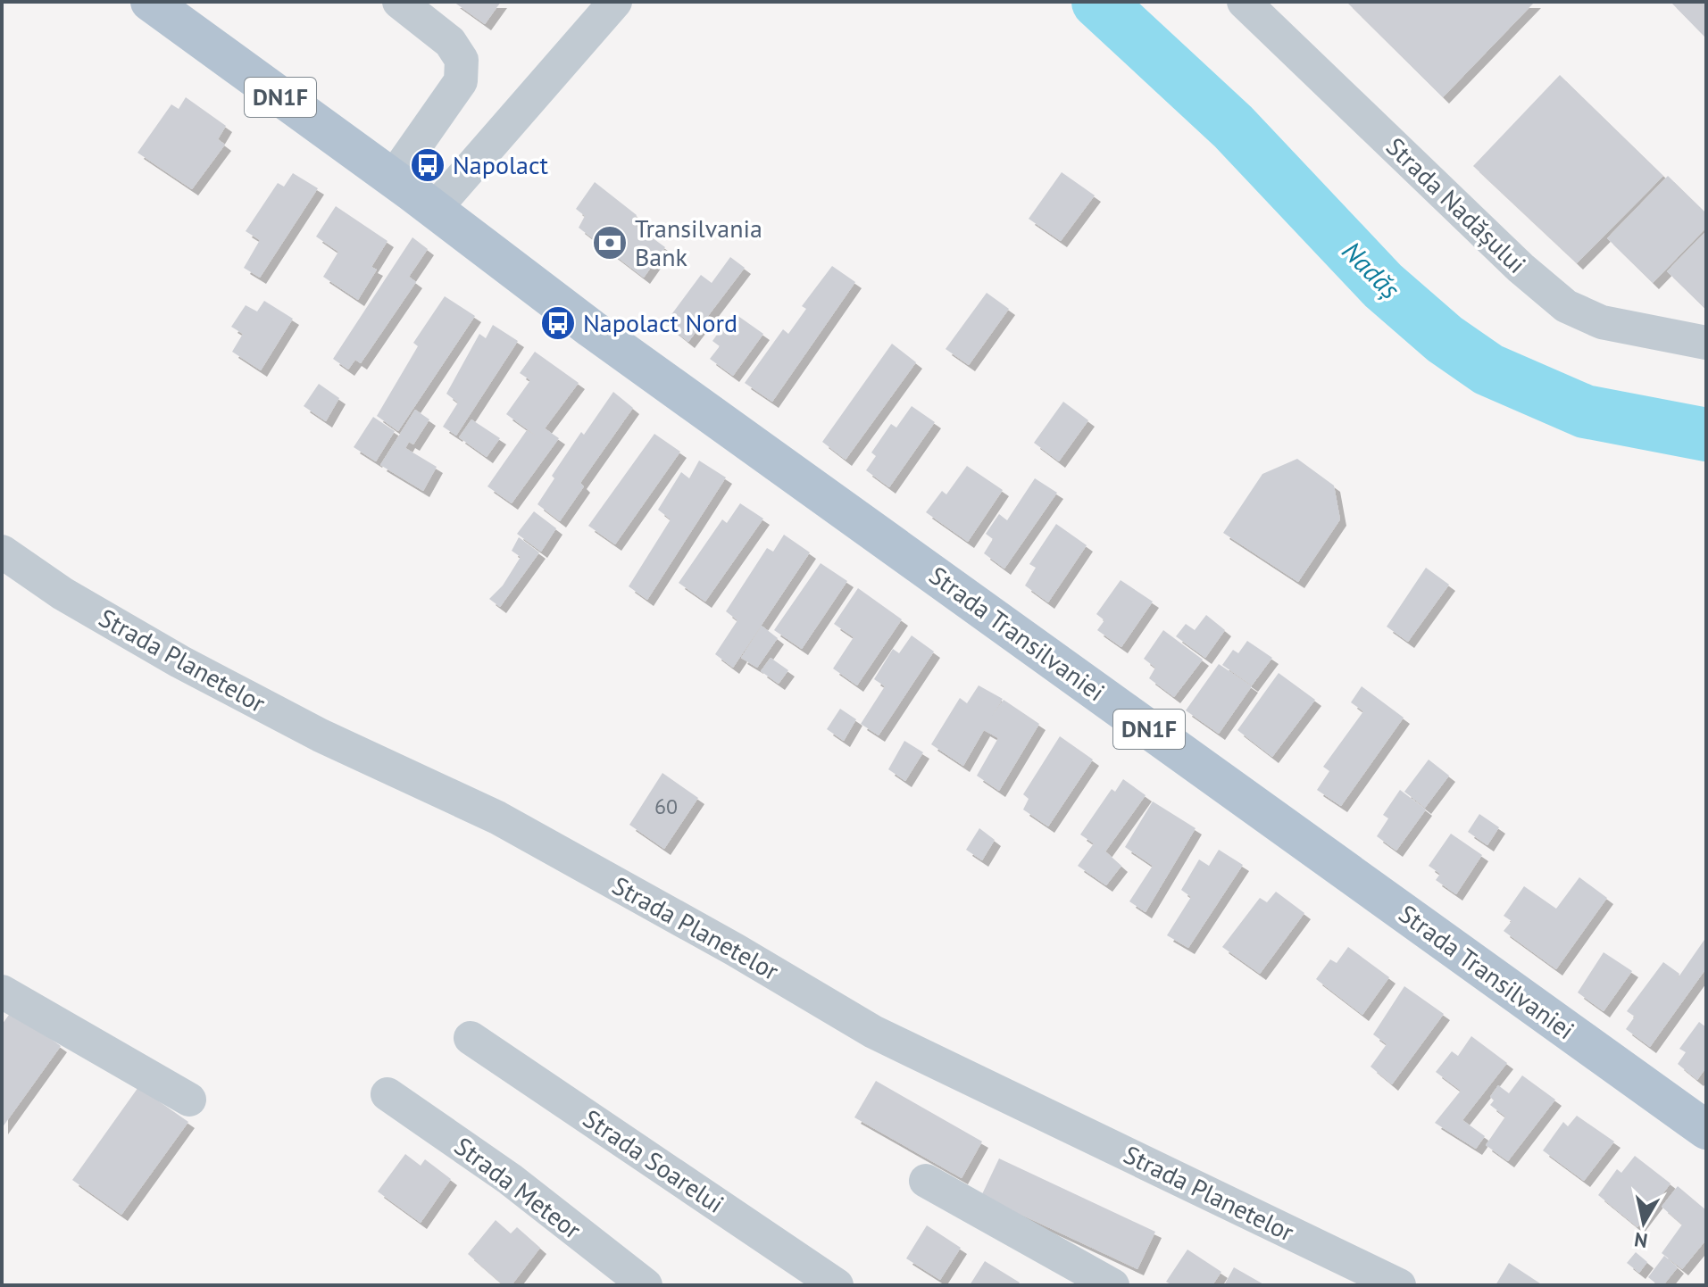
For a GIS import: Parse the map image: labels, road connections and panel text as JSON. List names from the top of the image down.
{
  "streets": {
    "main road": ["DN1F", "Strada Transilvaniei"],
    "street": [
      "Strada Nadășului",
      "Strada Planetelor",
      "Strada Soarelui",
      "Strada Meteor"
    ]
  },
  "crossings": [
    ["DN1F", "Strada Transilvaniei"]
  ],
  "water": ["Nadăș"],
  "places": {
    "bus stop": ["Napolact", "Napolact Nord"],
    "bank": ["Transilvania Bank"]
  },
  "house_numbers": ["60"],
  "north": "bottom"
}
